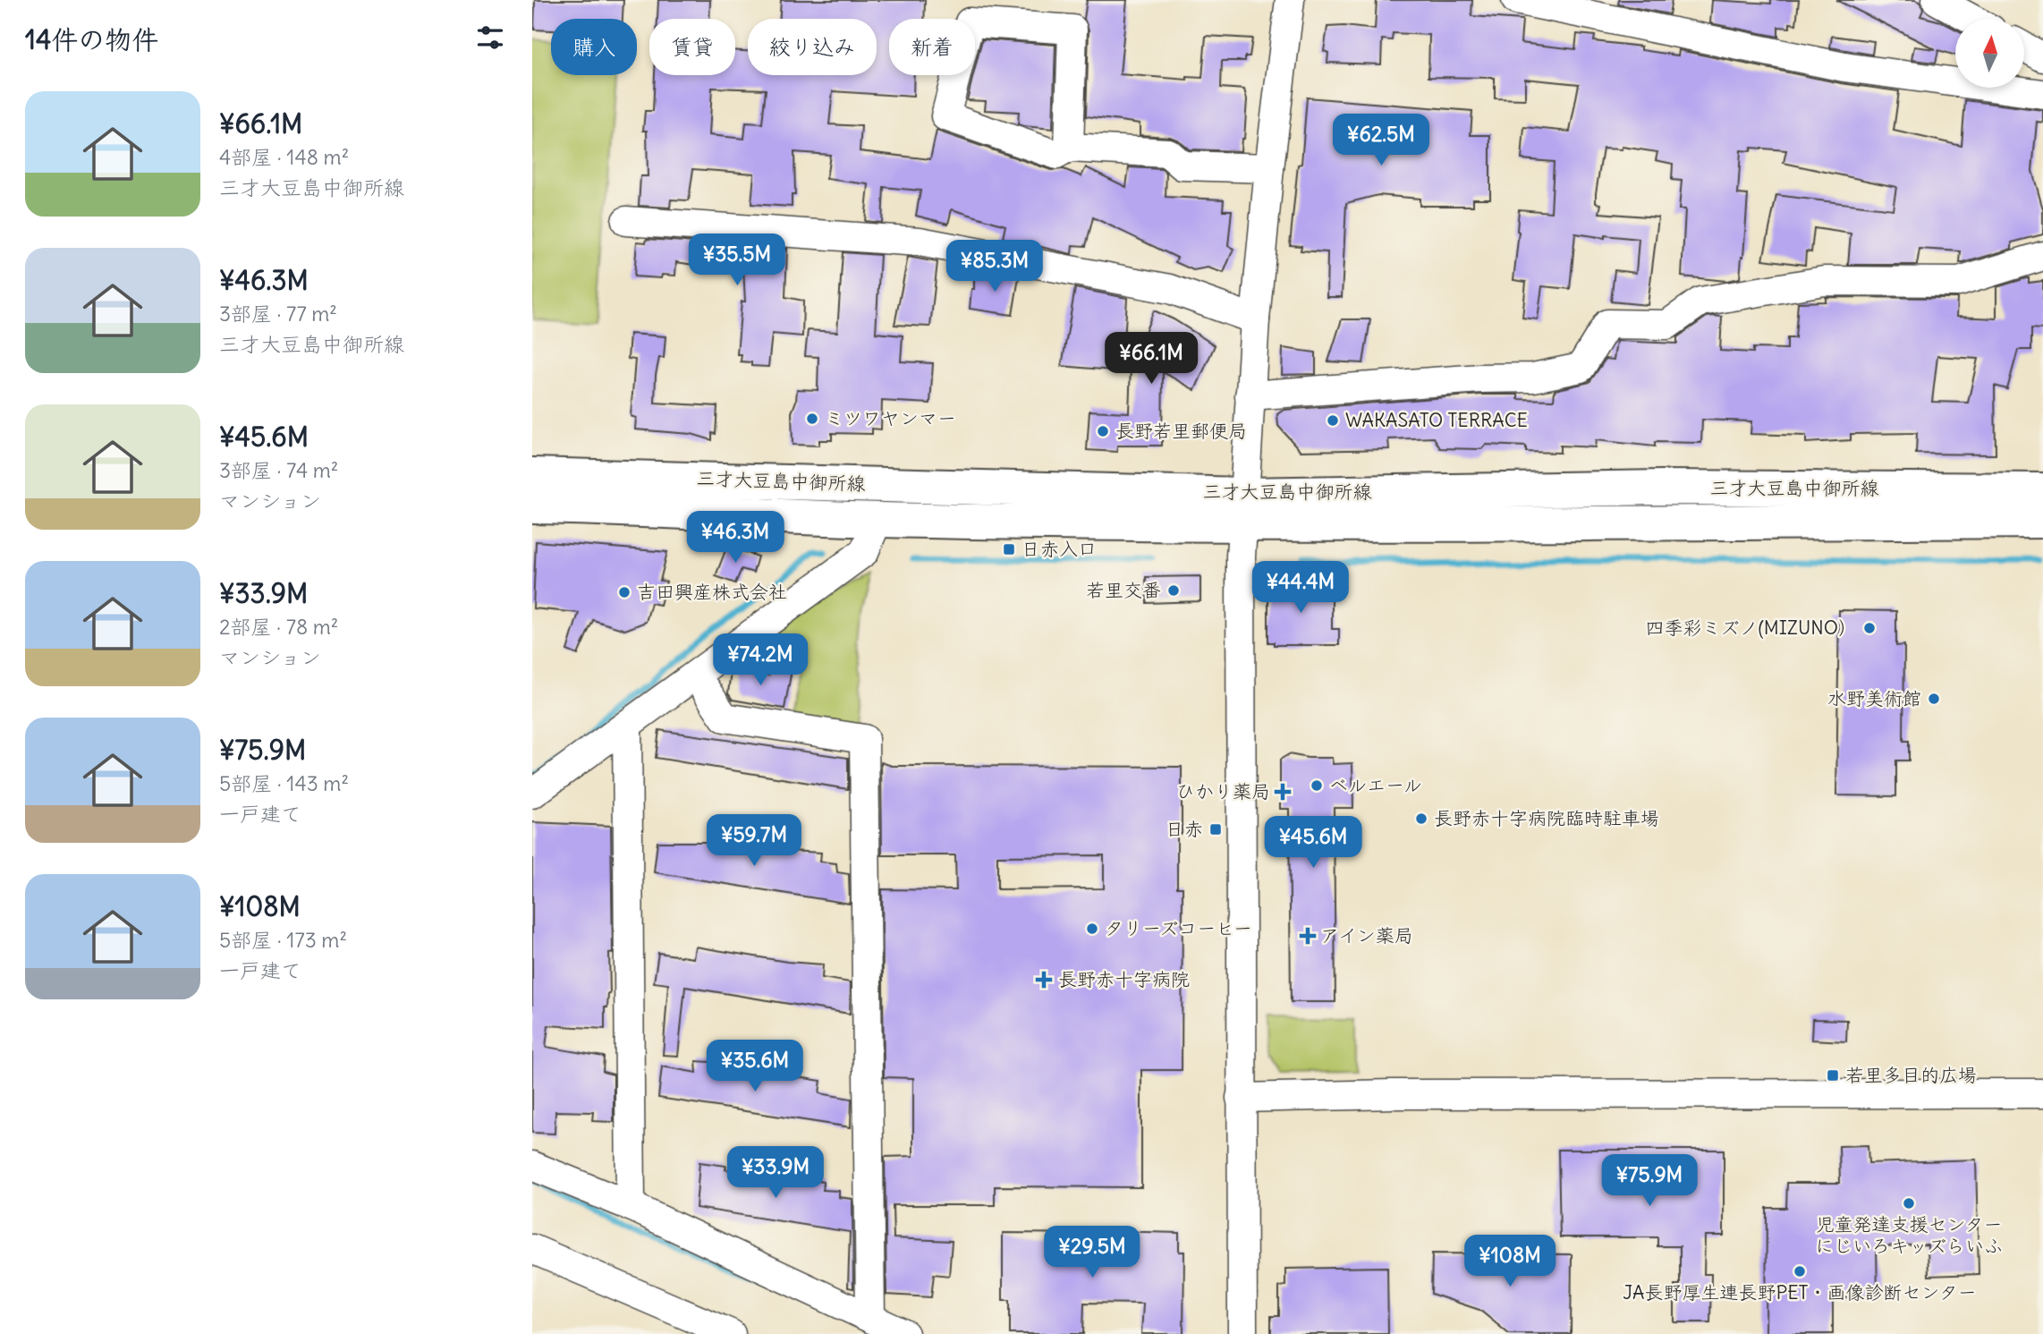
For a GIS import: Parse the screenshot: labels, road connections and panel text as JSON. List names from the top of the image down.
{
  "streets": {
    "main road": ["三才大豆島中御所線"]
  },
  "places": {
    "other": [
      "ミツワヤンマー",
      "WAKASATO TERRACE",
      "長野若里郵便局",
      "若里交番",
      "吉田興産株式会社",
      "四季彩ミズノ(MIZUNO）",
      "水野美術館",
      "ベルエール",
      "長野赤十字病院臨時駐車場",
      "タリーズコーヒー",
      "児童発達支援センター にじいろキッズらいふ",
      "JA長野厚生連長野PET・画像診断センター"
    ],
    "transit": ["日赤入口", "日赤", "若里多目的広場"],
    "health": ["ひかり薬局", "アイン薬局", "長野赤十字病院"]
  },
  "north": "top",
  "page": {
    "heading": "14件の物件",
    "chip": [
      "購入",
      "賃貸",
      "絞り込み",
      "新着"
    ],
    "list": [
      {
        "name": "¥66.1M",
        "note": "4部屋 · 148 m² · 三才大豆島中御所線"
      },
      {
        "name": "¥46.3M",
        "note": "3部屋 · 77 m² · 三才大豆島中御所線"
      },
      {
        "name": "¥45.6M",
        "note": "3部屋 · 74 m² · マンション"
      },
      {
        "name": "¥33.9M",
        "note": "2部屋 · 78 m² · マンション"
      },
      {
        "name": "¥75.9M",
        "note": "5部屋 · 143 m² · 一戸建て"
      },
      {
        "name": "¥108M",
        "note": "5部屋 · 173 m² · 一戸建て"
      }
    ],
    "price": [
      "¥62.5M",
      "¥35.5M",
      "¥85.3M",
      "¥66.1M",
      "¥46.3M",
      "¥44.4M",
      "¥74.2M",
      "¥59.7M",
      "¥45.6M",
      "¥35.6M",
      "¥33.9M",
      "¥75.9M",
      "¥29.5M",
      "¥108M"
    ]
  }
}
